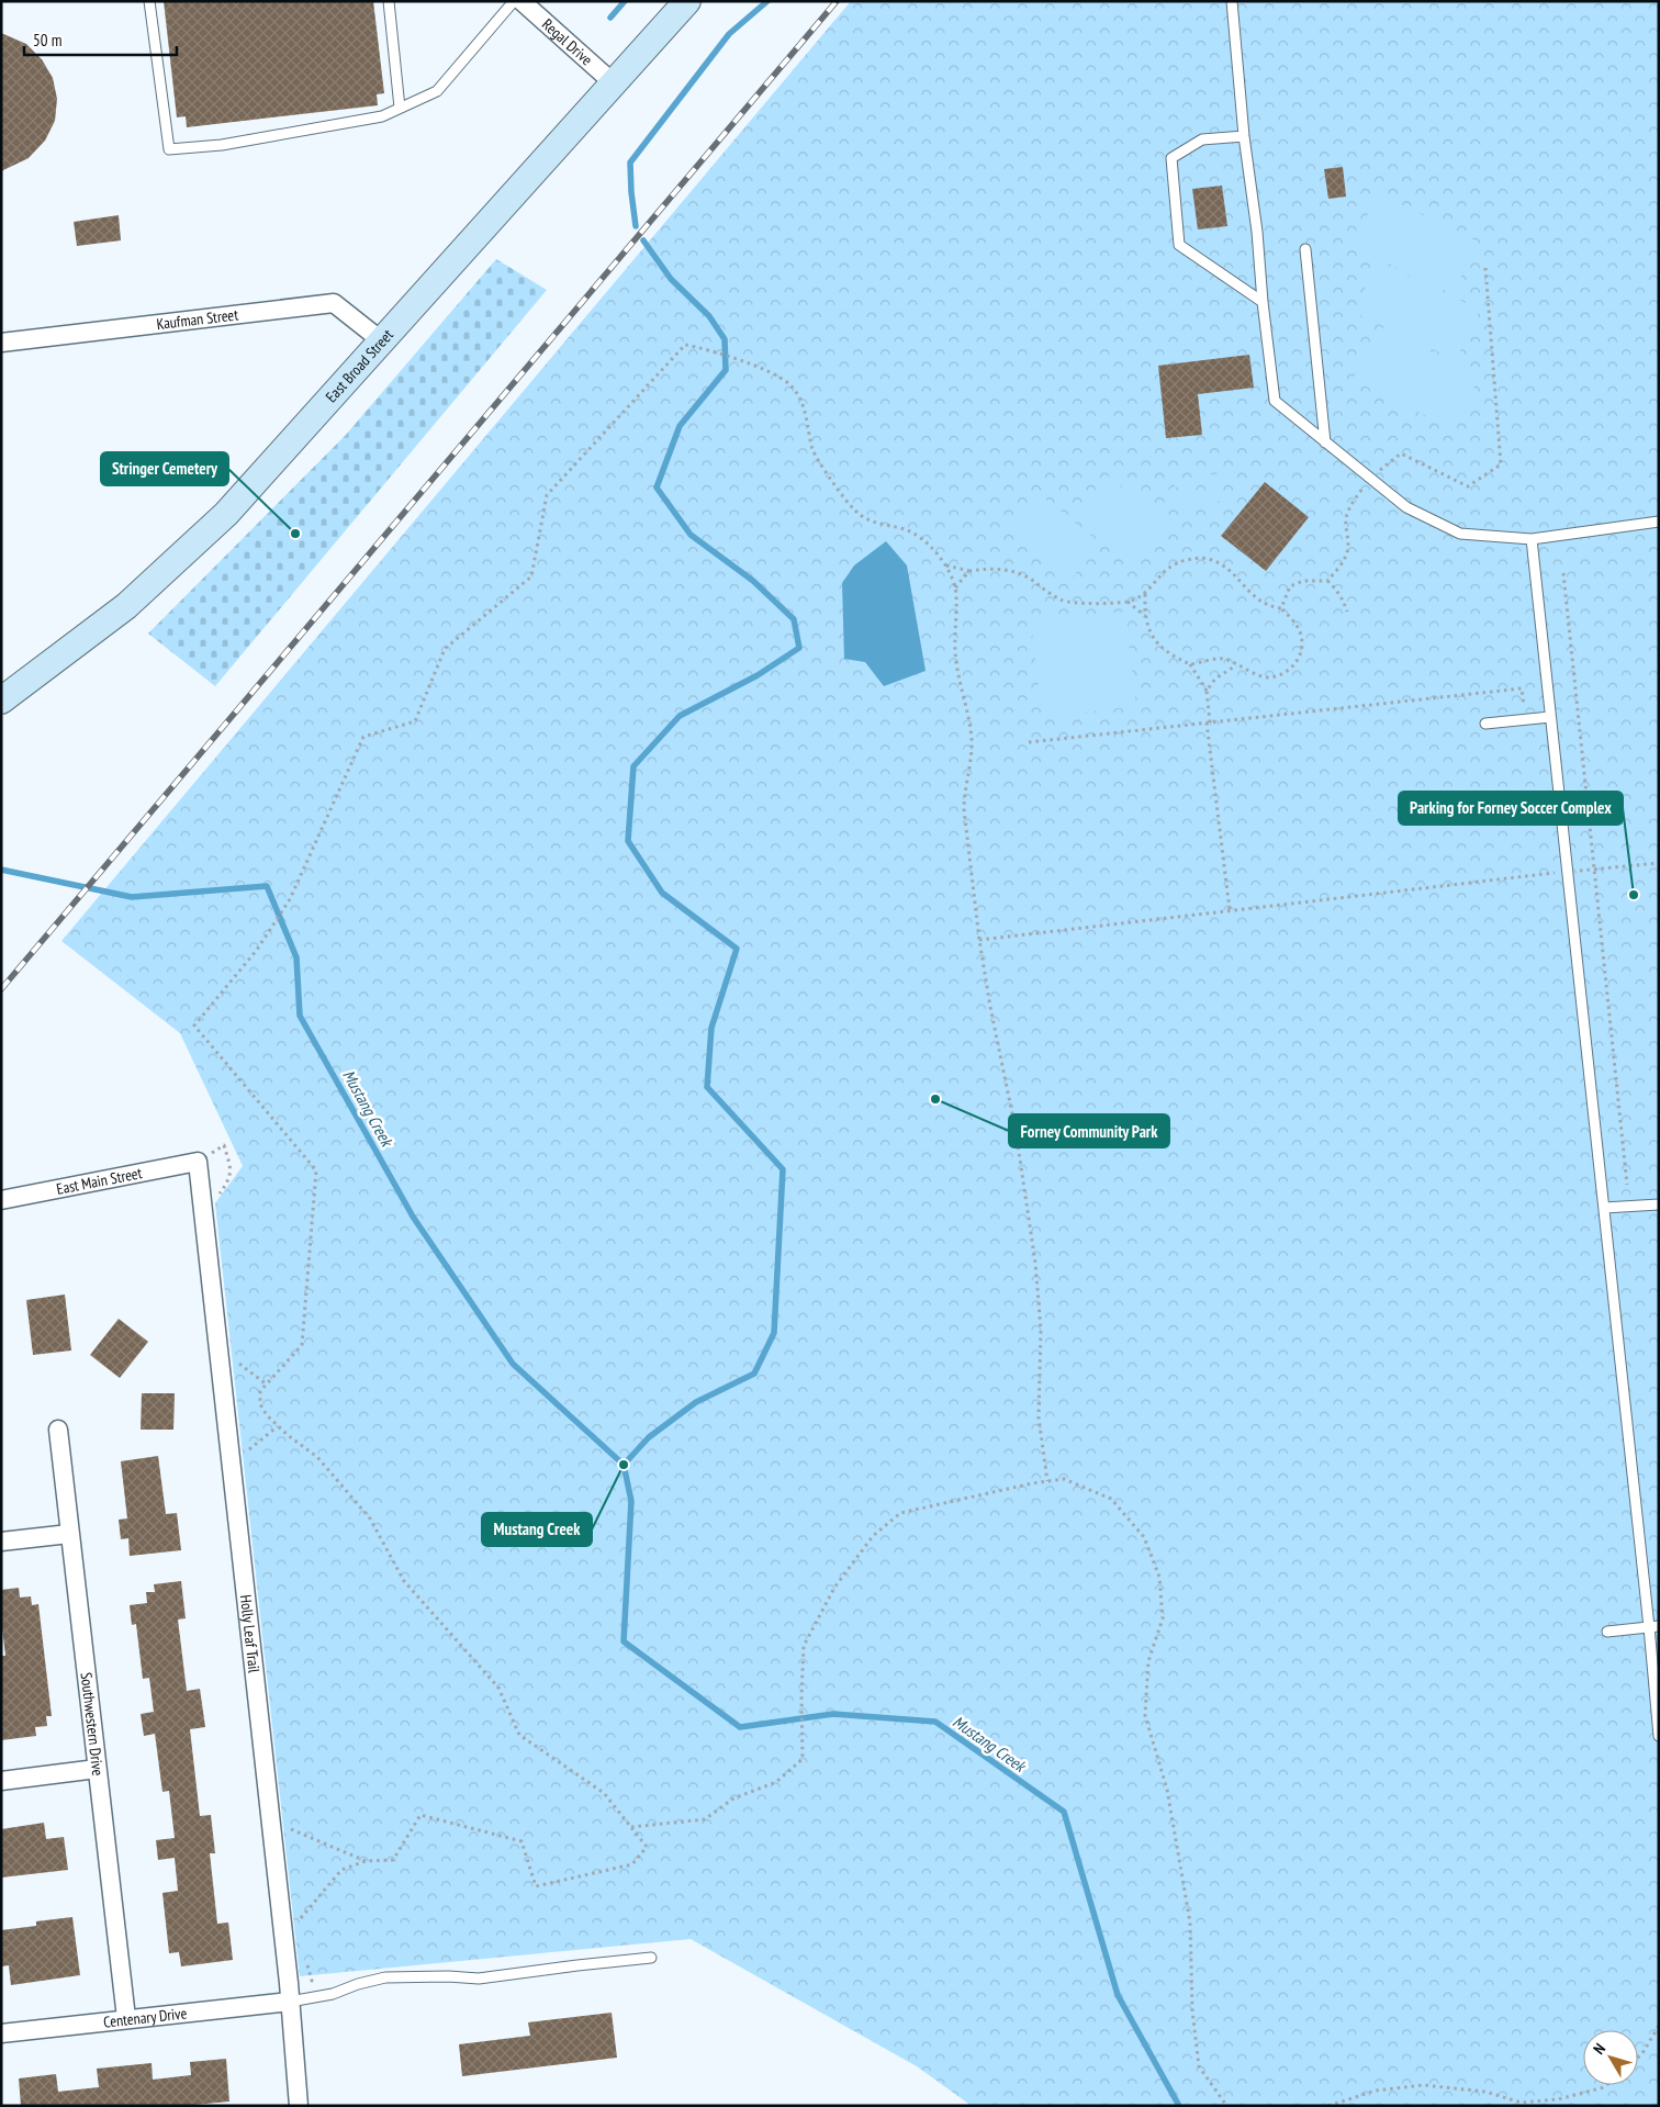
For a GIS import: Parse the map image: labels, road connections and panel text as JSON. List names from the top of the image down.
{
  "streets": {
    "main road": ["East Broad Street"],
    "street": [
      "Regal Drive",
      "Kaufman Street",
      "East Main Street",
      "Holly Leaf Trail",
      "Southwestern Drive",
      "Centenary Drive"
    ]
  },
  "crossings": [
    ["Regal Drive", "East Broad Street"],
    ["Kaufman Street", "East Broad Street"],
    ["East Main Street", "Holly Leaf Trail"],
    ["Holly Leaf Trail", "Centenary Drive"],
    ["Southwestern Drive", "Centenary Drive"]
  ],
  "water": ["Mustang Creek"],
  "places": [
    "Stringer Cemetery",
    "Parking for Forney Soccer Complex",
    "Forney Community Park",
    "Mustang Creek"
  ],
  "scale_bar": "50 m",
  "north": "top left"
}
